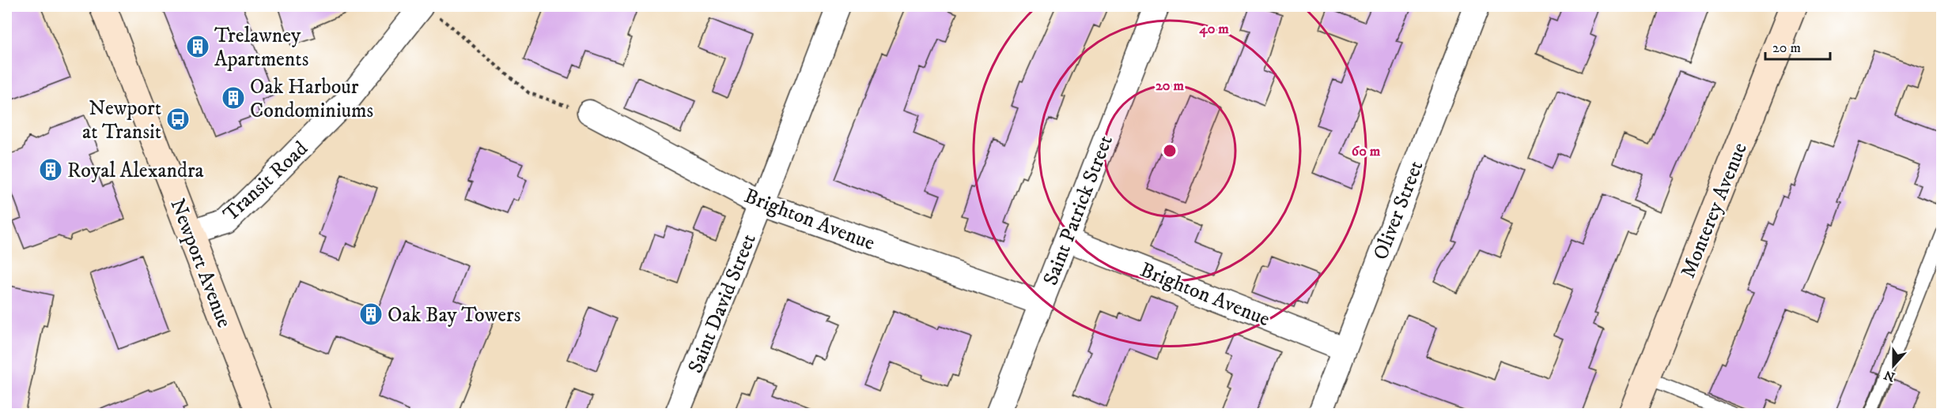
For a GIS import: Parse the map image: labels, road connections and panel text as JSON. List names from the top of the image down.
{
  "streets": {
    "street": [
      "Transit Road",
      "Saint Patrick Street",
      "Oliver Street",
      "Monterey Avenue",
      "Brighton Avenue",
      "Newport Avenue",
      "Saint David Street"
    ]
  },
  "crossings": [
    ["Transit Road", "Newport Avenue"],
    ["Saint Patrick Street", "Brighton Avenue"],
    ["Oliver Street", "Brighton Avenue"],
    ["Brighton Avenue", "Saint David Street"]
  ],
  "places": {
    "building": [
      "Trelawney Apartments",
      "Oak Harbour Condominiums",
      "Royal Alexandra",
      "Oak Bay Towers"
    ],
    "bus stop": ["Newport at Transit"]
  },
  "scale_bar": "20 m",
  "north": "bottom",
  "rings": ["40 m", "20 m", "60 m"]
}
